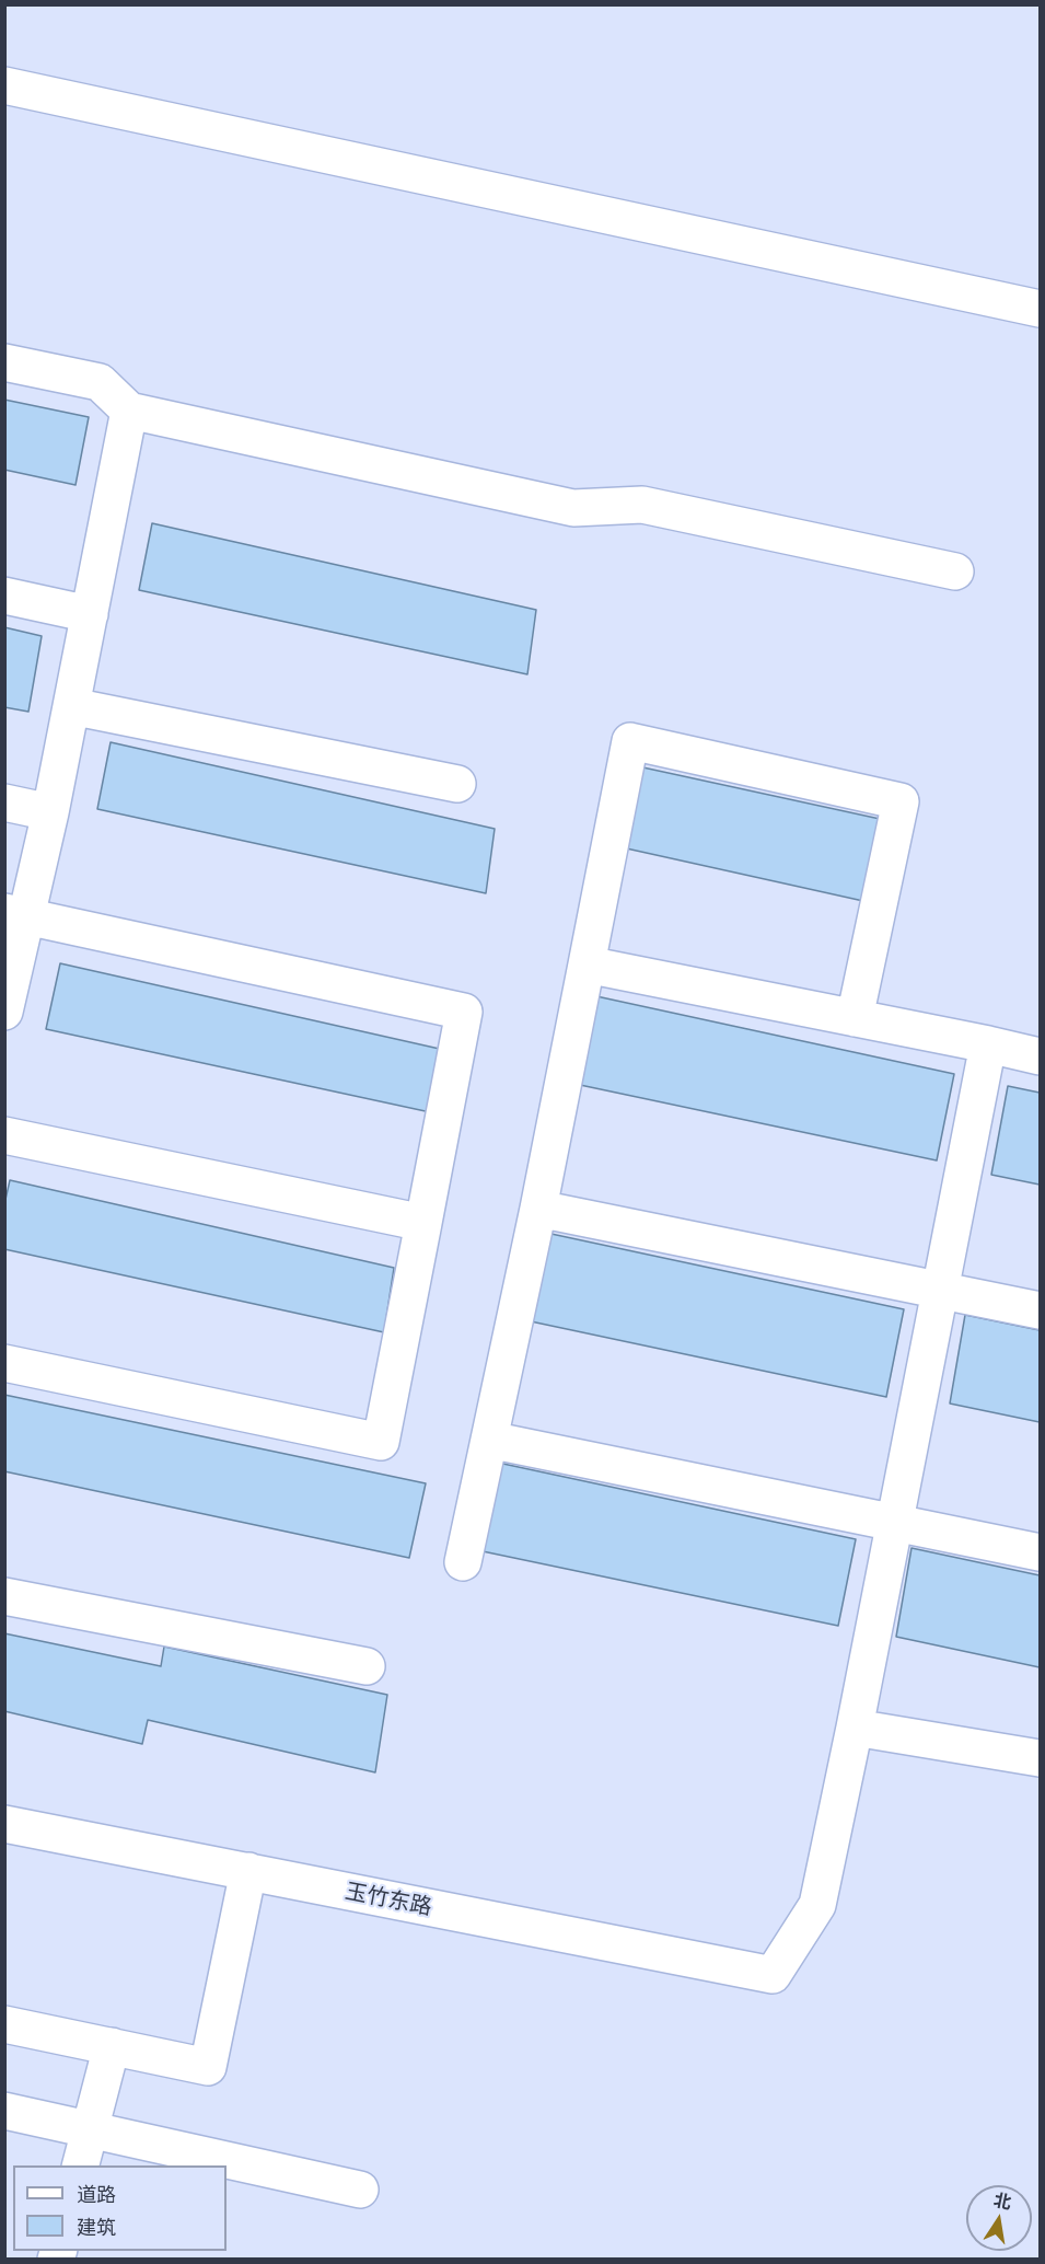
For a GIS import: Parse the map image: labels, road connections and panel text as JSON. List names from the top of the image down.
{
  "streets": {
    "street": ["玉竹东路"]
  },
  "legend": ["道路", "建筑"],
  "north": "top"
}
